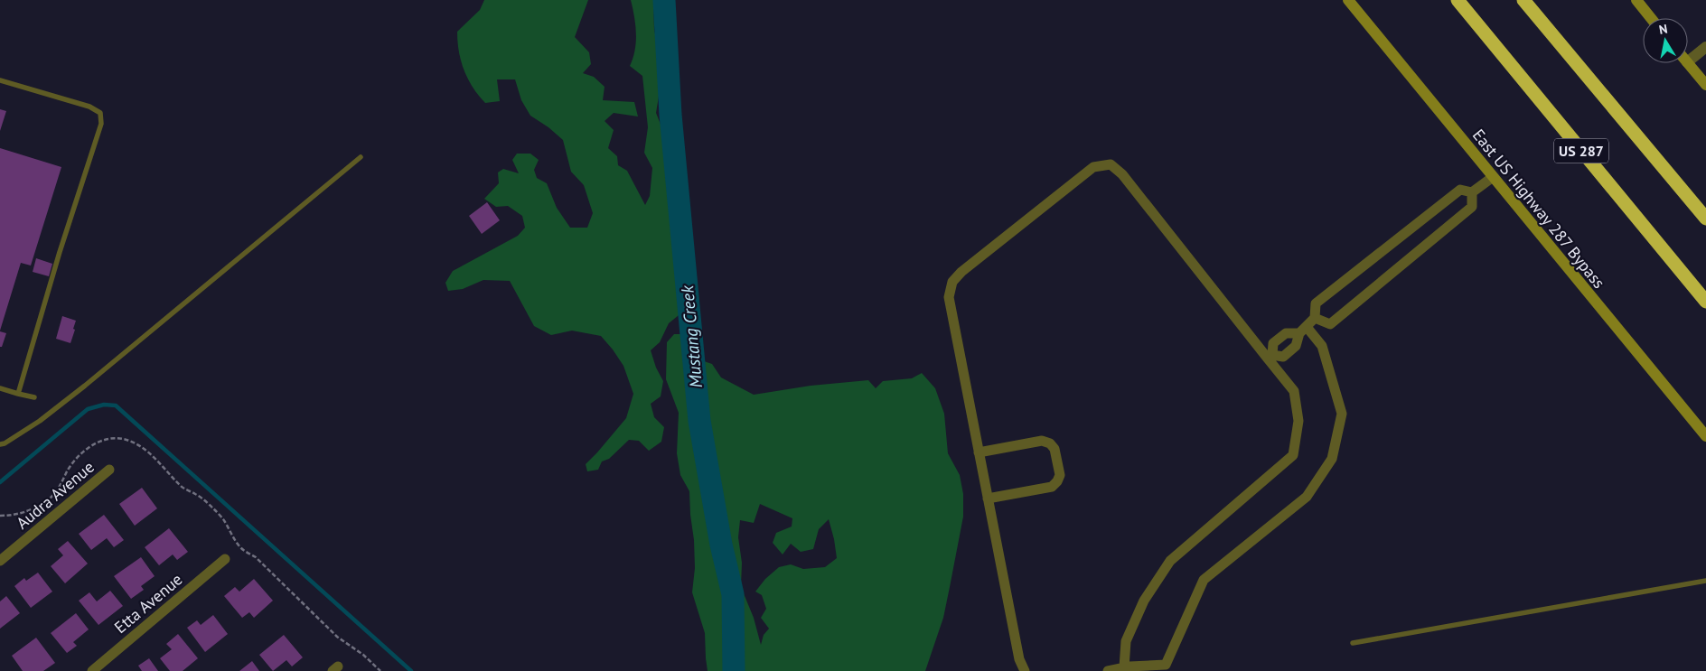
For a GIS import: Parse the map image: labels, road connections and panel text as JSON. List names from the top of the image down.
{
  "streets": {
    "highway": ["US 287"],
    "main road": ["East US Highway 287 Bypass"],
    "street": ["Audra Avenue", "Etta Avenue"]
  },
  "water": ["Mustang Creek"],
  "north": "top"
}
